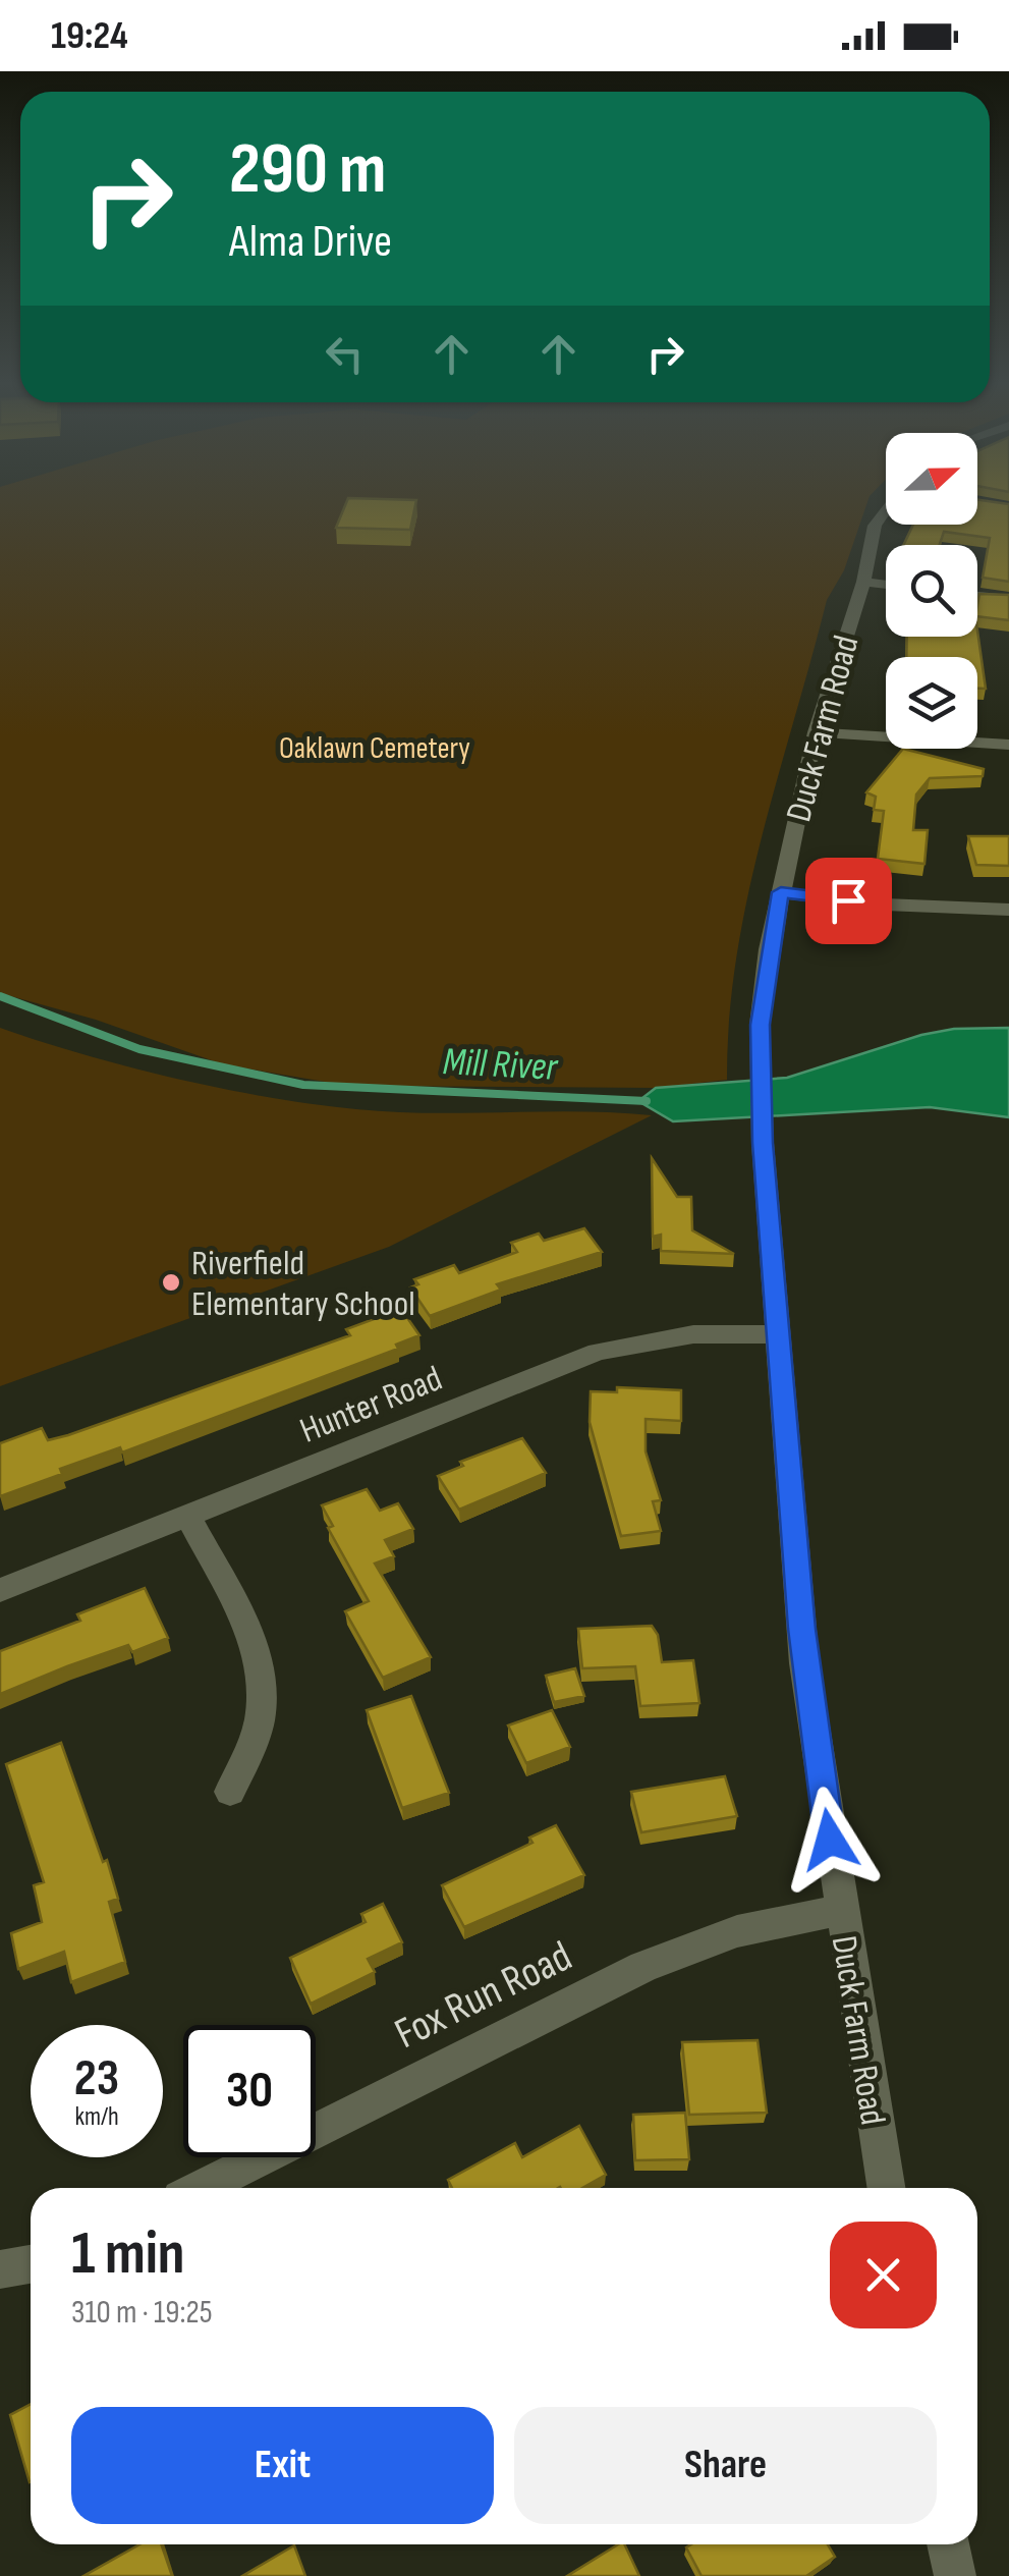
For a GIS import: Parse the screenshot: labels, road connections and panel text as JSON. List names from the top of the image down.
{
  "streets": {
    "street": ["Duck Farm Road", "Hunter Road", "Fox Run Road"]
  },
  "crossings": [
    ["Duck Farm Road", "Hunter Road"],
    ["Duck Farm Road", "Fox Run Road"]
  ],
  "water": ["Mill River"],
  "parks": ["Oaklawn Cemetery"],
  "places": ["Riverfield Elementary School"],
  "north": "right",
  "page": {
    "status": "19:24",
    "turn": ["290 m", "Alma Drive"],
    "speed": "23 km/h",
    "limit": "30",
    "heading": ["1 min", "310 m · 19:25"],
    "buttons": ["Exit", "Share"]
  }
}
